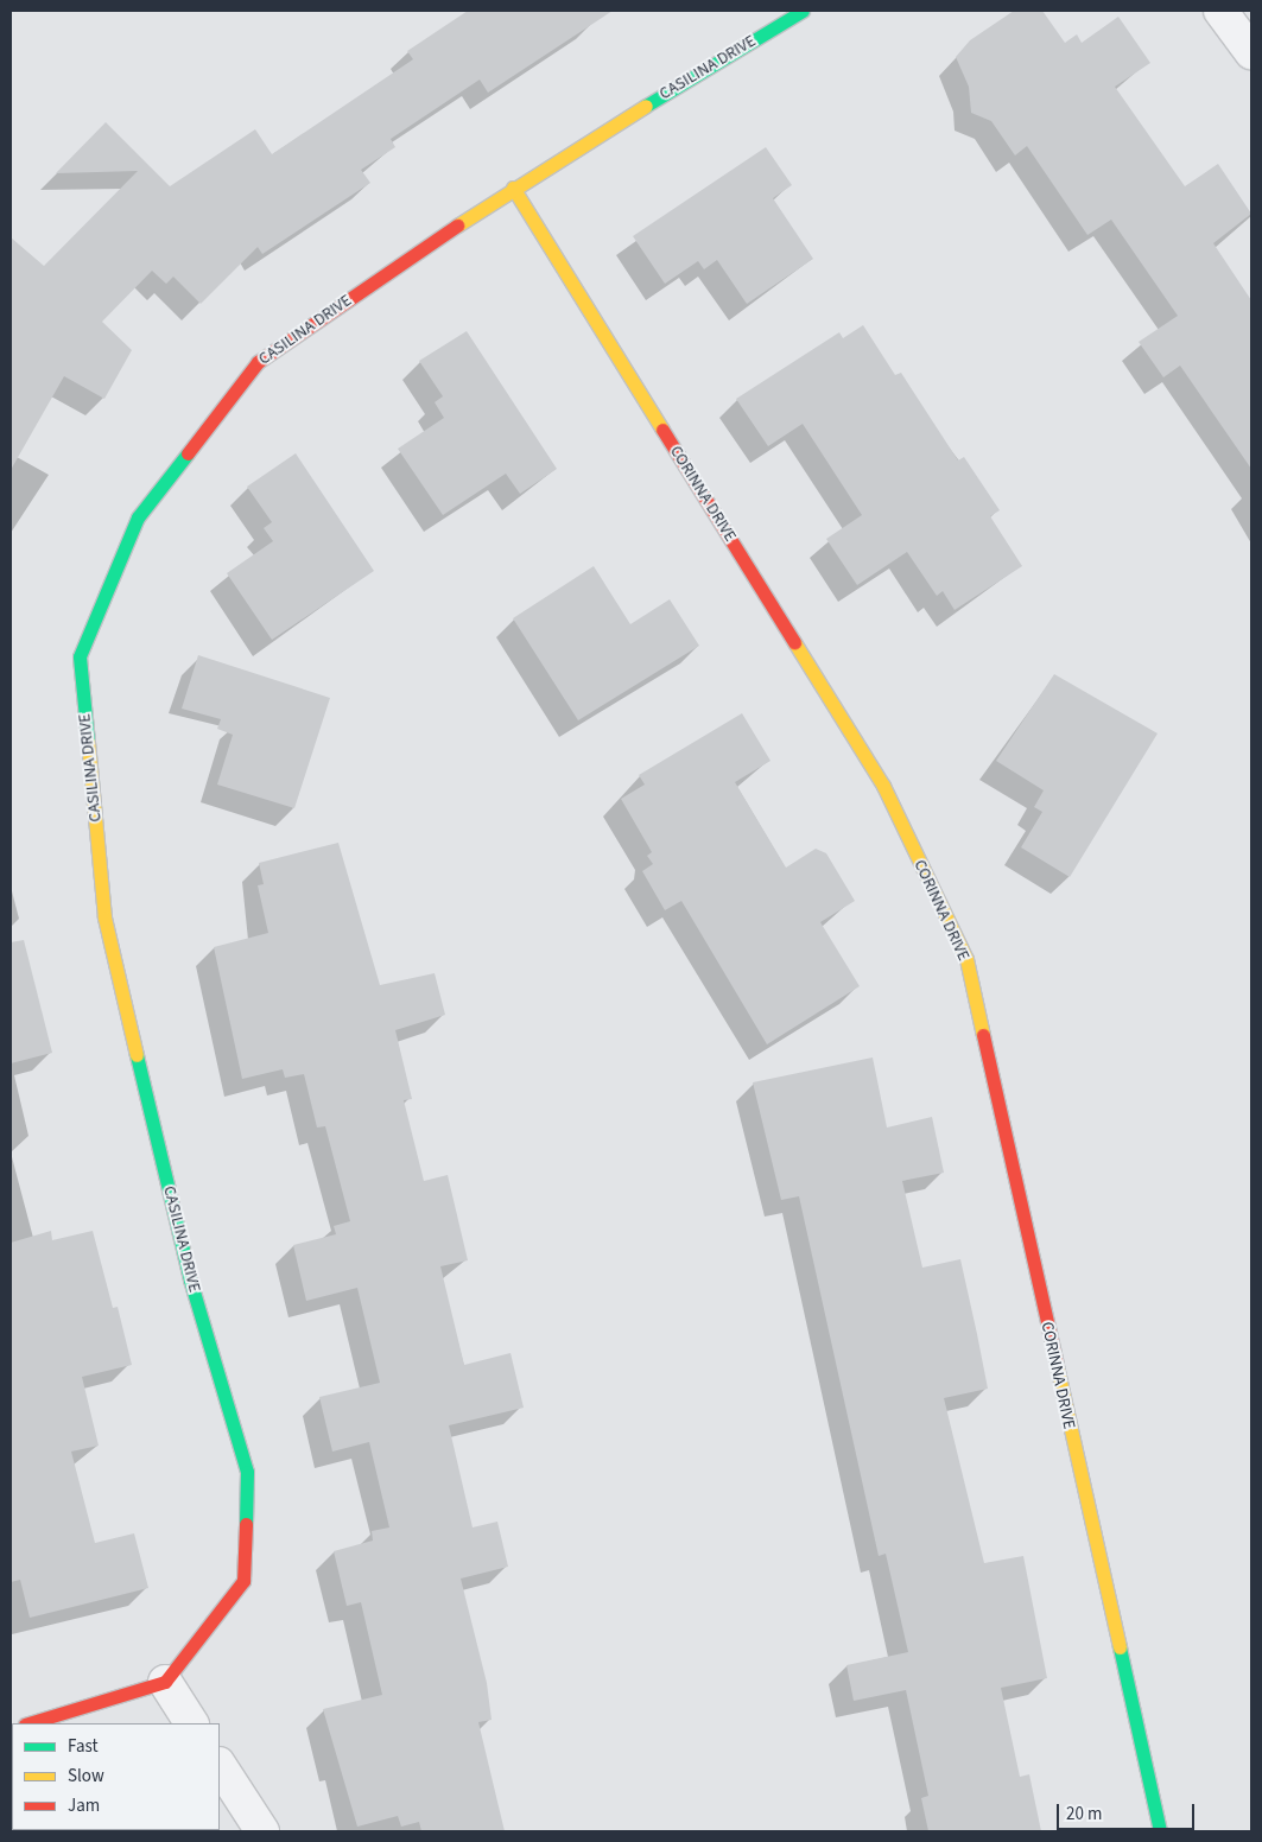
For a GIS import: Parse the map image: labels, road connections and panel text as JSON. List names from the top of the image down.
{
  "streets": {
    "street": ["CASILINA DRIVE", "CORINNA DRIVE"]
  },
  "crossings": [
    ["CASILINA DRIVE", "CORINNA DRIVE"]
  ],
  "legend": ["Fast", "Slow", "Jam"],
  "scale_bar": "20 m"
}
